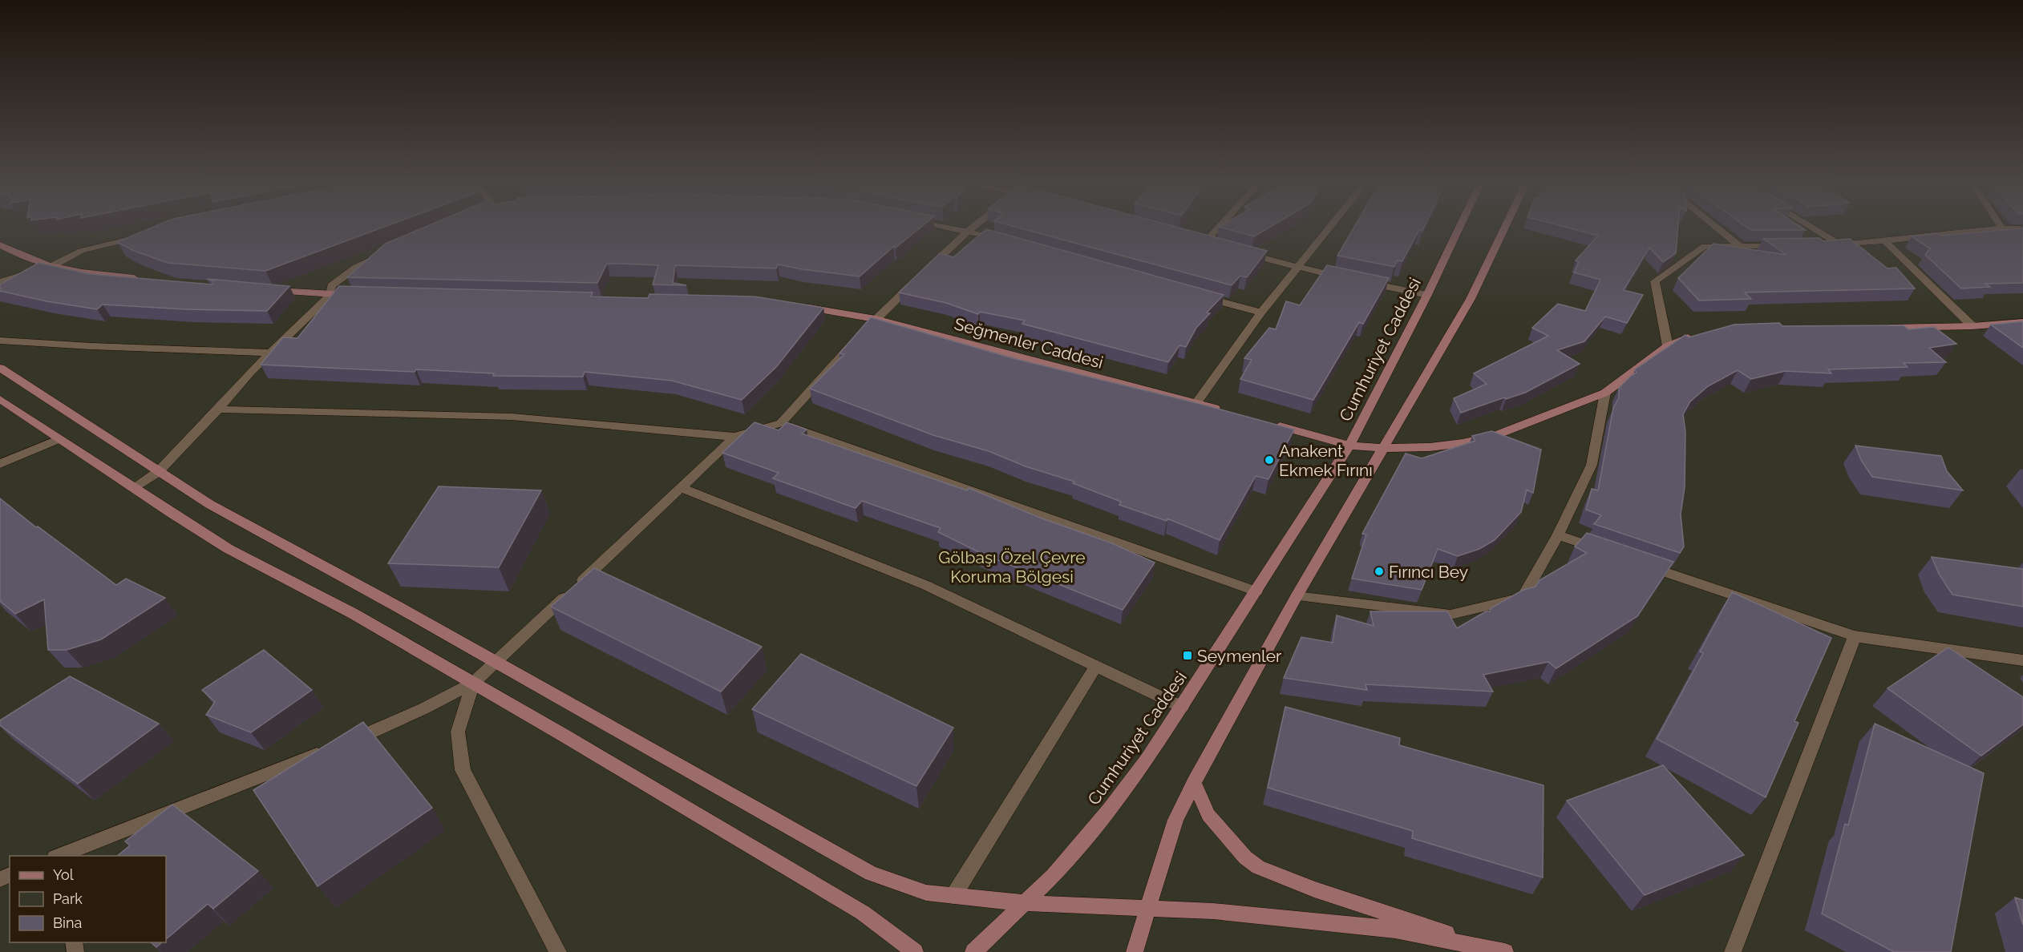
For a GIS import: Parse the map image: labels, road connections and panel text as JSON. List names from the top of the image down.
{
  "streets": {
    "street": ["Seğmenler Caddesi", "Cumhuriyet Caddesi"]
  },
  "parks": ["Gölbaşı Özel Çevre Koruma Bölgesi"],
  "places": {
    "other": ["Anakent Ekmek Fırını", "Fırıncı Bey"],
    "transit": ["Seymenler"]
  },
  "legend": ["Yol", "Park", "Bina"]
}
